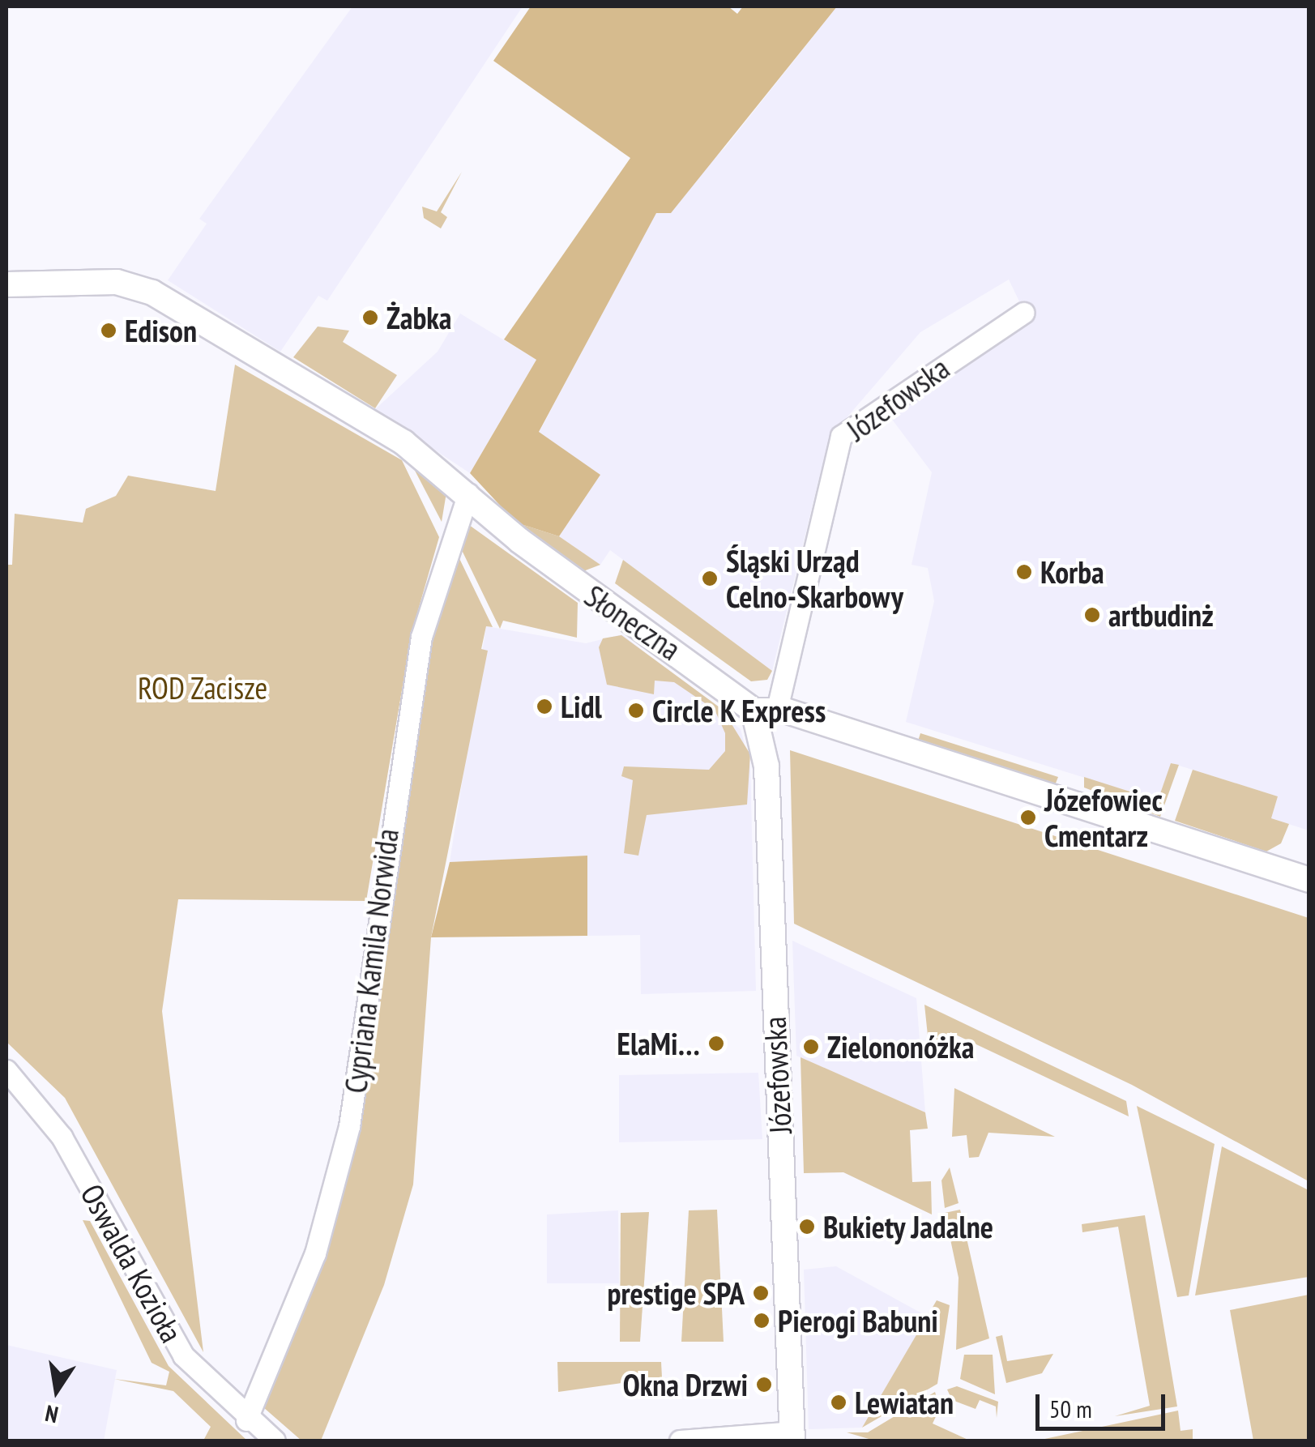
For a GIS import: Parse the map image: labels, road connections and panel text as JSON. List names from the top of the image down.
{
  "streets": {
    "street": [
      "Józefowska",
      "Słoneczna",
      "Cypriana Kamila Norwida",
      "Oswalda Kozioła"
    ]
  },
  "crossings": [
    ["Józefowska", "Słoneczna"],
    ["Słoneczna", "Cypriana Kamila Norwida"],
    ["Cypriana Kamila Norwida", "Oswalda Kozioła"]
  ],
  "parks": ["ROD Zacisze"],
  "places": [
    "Żabka",
    "Edison",
    "Korba",
    "Śląski Urząd Celno-Skarbowy",
    "artbudinż",
    "Lidl",
    "Circle K Express",
    "Józefowiec Cmentarz",
    "ElaMi…",
    "Zielononóżka",
    "Bukiety Jadalne",
    "prestige SPA",
    "Pierogi Babuni",
    "Okna Drzwi",
    "Lewiatan"
  ],
  "scale_bar": "50 m",
  "north": "bottom"
}
